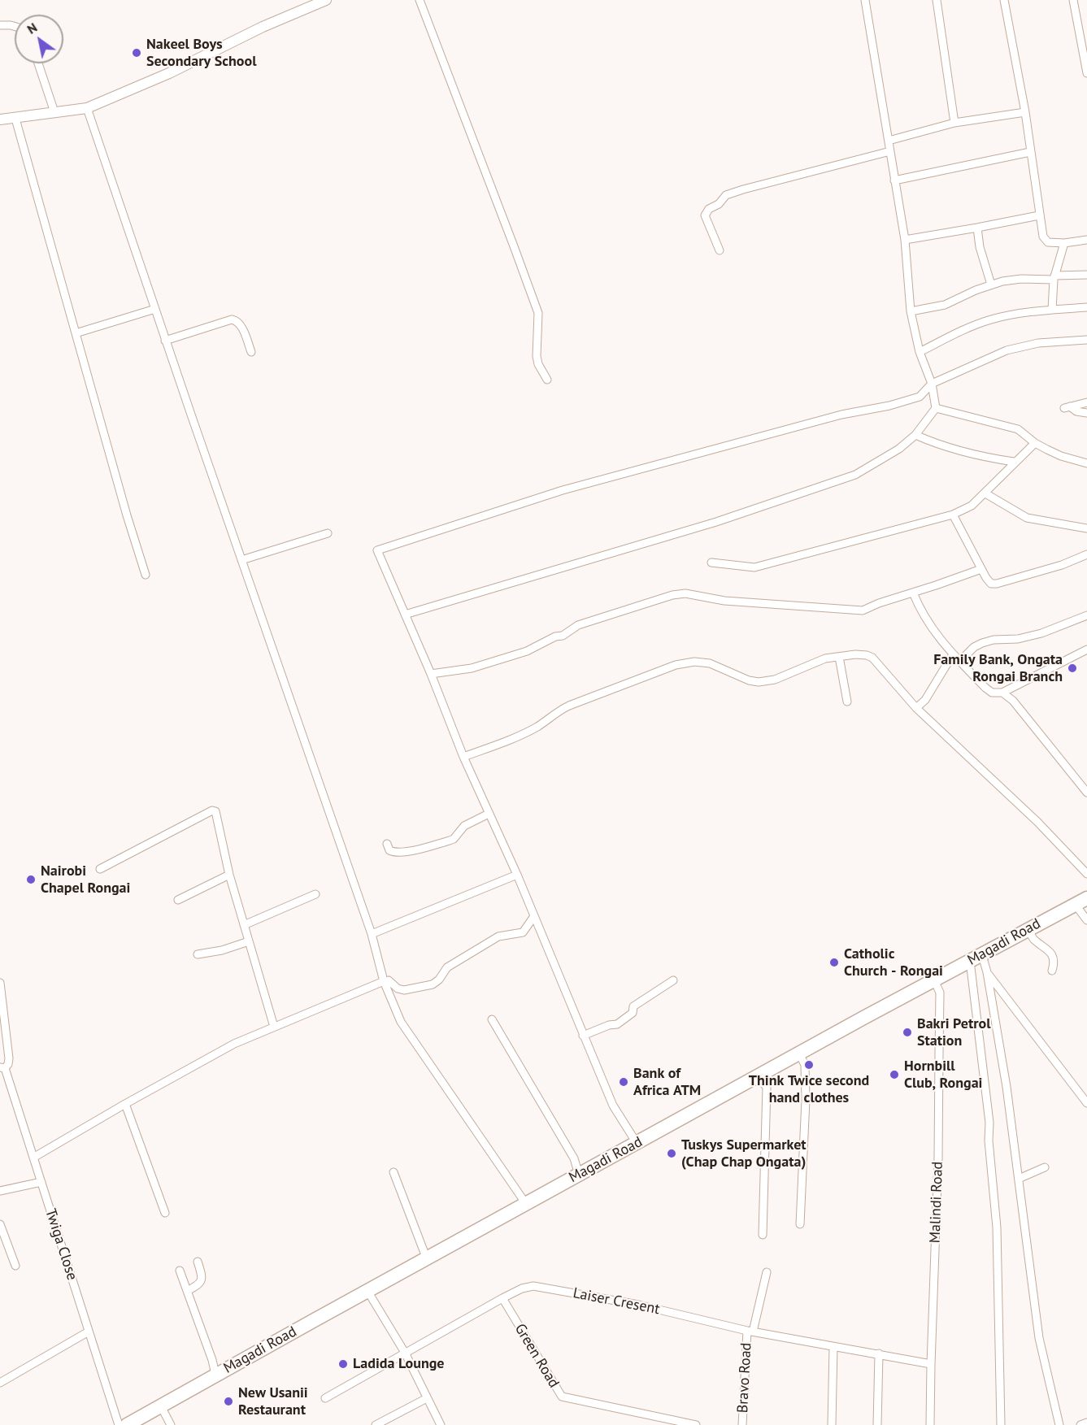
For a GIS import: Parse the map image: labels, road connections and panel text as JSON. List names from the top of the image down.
{
  "streets": {
    "highway": ["Magadi Road"],
    "street": [
      "Malindi Road",
      "Twiga Close",
      "Laiser Cresent",
      "Green Road",
      "Bravo Road"
    ]
  },
  "crossings": [
    ["Magadi Road", "Malindi Road"],
    ["Malindi Road", "Laiser Cresent"],
    ["Laiser Cresent", "Green Road"],
    ["Laiser Cresent", "Bravo Road"]
  ],
  "places": [
    "Nakeel Boys Secondary School",
    "Family Bank, Ongata Rongai Branch",
    "Nairobi Chapel Rongai",
    "Catholic Church - Rongai",
    "Bakri Petrol Station",
    "Think Twice second hand clothes",
    "Hornbill Club, Rongai",
    "Bank of Africa ATM",
    "Tuskys Supermarket (Chap Chap Ongata)",
    "Ladida Lounge",
    "New Usanii Restaurant"
  ],
  "north": "top left"
}
